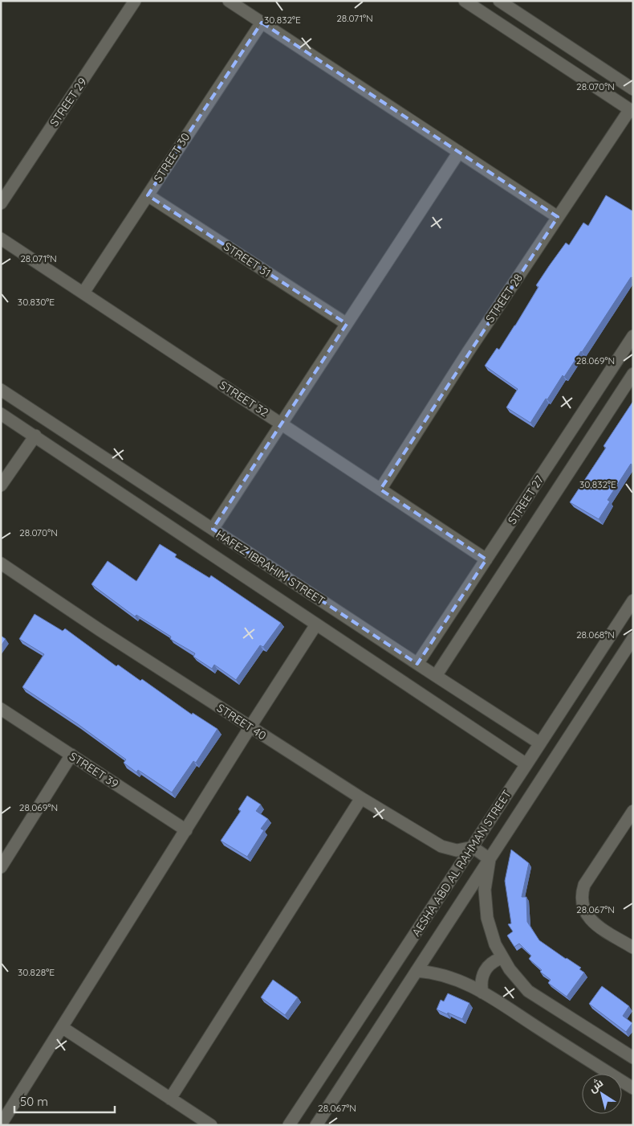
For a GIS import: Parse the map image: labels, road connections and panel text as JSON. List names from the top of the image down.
{
  "streets": {
    "street": [
      "STREET 29",
      "STREET 30",
      "STREET 31",
      "STREET 28",
      "STREET 32",
      "STREET 27",
      "HAFEZ IBRAHIM STREET",
      "STREET 40",
      "STREET 39",
      "AESHA ABD AL RAHMAN STREET"
    ]
  },
  "crossings": [
    ["STREET 30", "STREET 31"],
    ["STREET 30", "STREET 32"],
    ["STREET 28", "STREET 32"],
    ["STREET 32", "STREET 27"],
    ["STREET 27", "HAFEZ IBRAHIM STREET"],
    ["HAFEZ IBRAHIM STREET", "AESHA ABD AL RAHMAN STREET"],
    ["STREET 40", "AESHA ABD AL RAHMAN STREET"]
  ],
  "scale_bar": "50 m",
  "north": "top left",
  "coordinates": [
    "28.071°N",
    "30.832°E",
    "28.070°N",
    "30.830°E",
    "28.069°N",
    "28.068°N",
    "28.067°N",
    "30.828°E"
  ]
}
